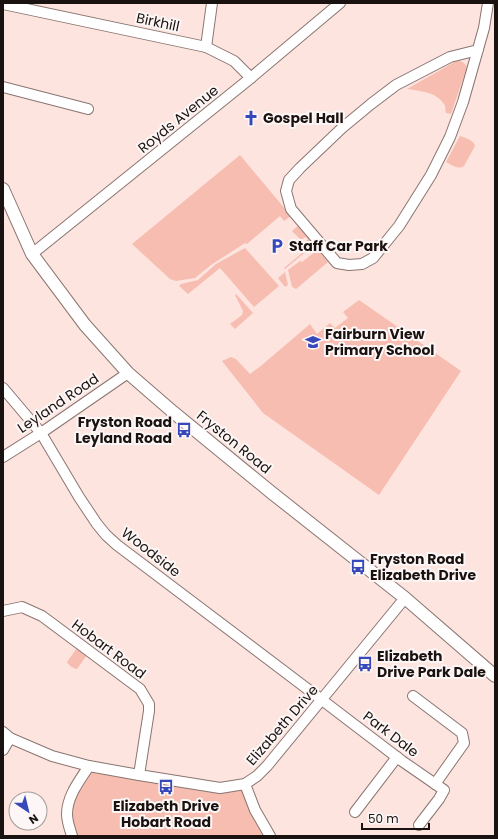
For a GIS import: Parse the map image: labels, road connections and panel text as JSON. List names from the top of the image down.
{
  "streets": {
    "street": [
      "Birkhill",
      "Royds Avenue",
      "Leyland Road",
      "Fryston Road",
      "Woodside",
      "Hobart Road",
      "Elizabeth Drive",
      "Park Dale"
    ]
  },
  "crossings": [
    ["Birkhill", "Royds Avenue"],
    ["Royds Avenue", "Fryston Road"],
    ["Leyland Road", "Fryston Road"],
    ["Leyland Road", "Woodside"],
    ["Fryston Road", "Elizabeth Drive"],
    ["Woodside", "Elizabeth Drive"],
    ["Woodside", "Park Dale"],
    ["Hobart Road", "Elizabeth Drive"],
    ["Elizabeth Drive", "Park Dale"]
  ],
  "places": {
    "church": ["Gospel Hall"],
    "parking": ["Staff Car Park"],
    "school or university": ["Fairburn View Primary School"],
    "bus stop": [
      "Fryston Road Leyland Road",
      "Fryston Road Elizabeth Drive",
      "Elizabeth Drive Park Dale",
      "Elizabeth Drive Hobart Road"
    ]
  },
  "scale_bar": "50 m",
  "north": "bottom right"
}
